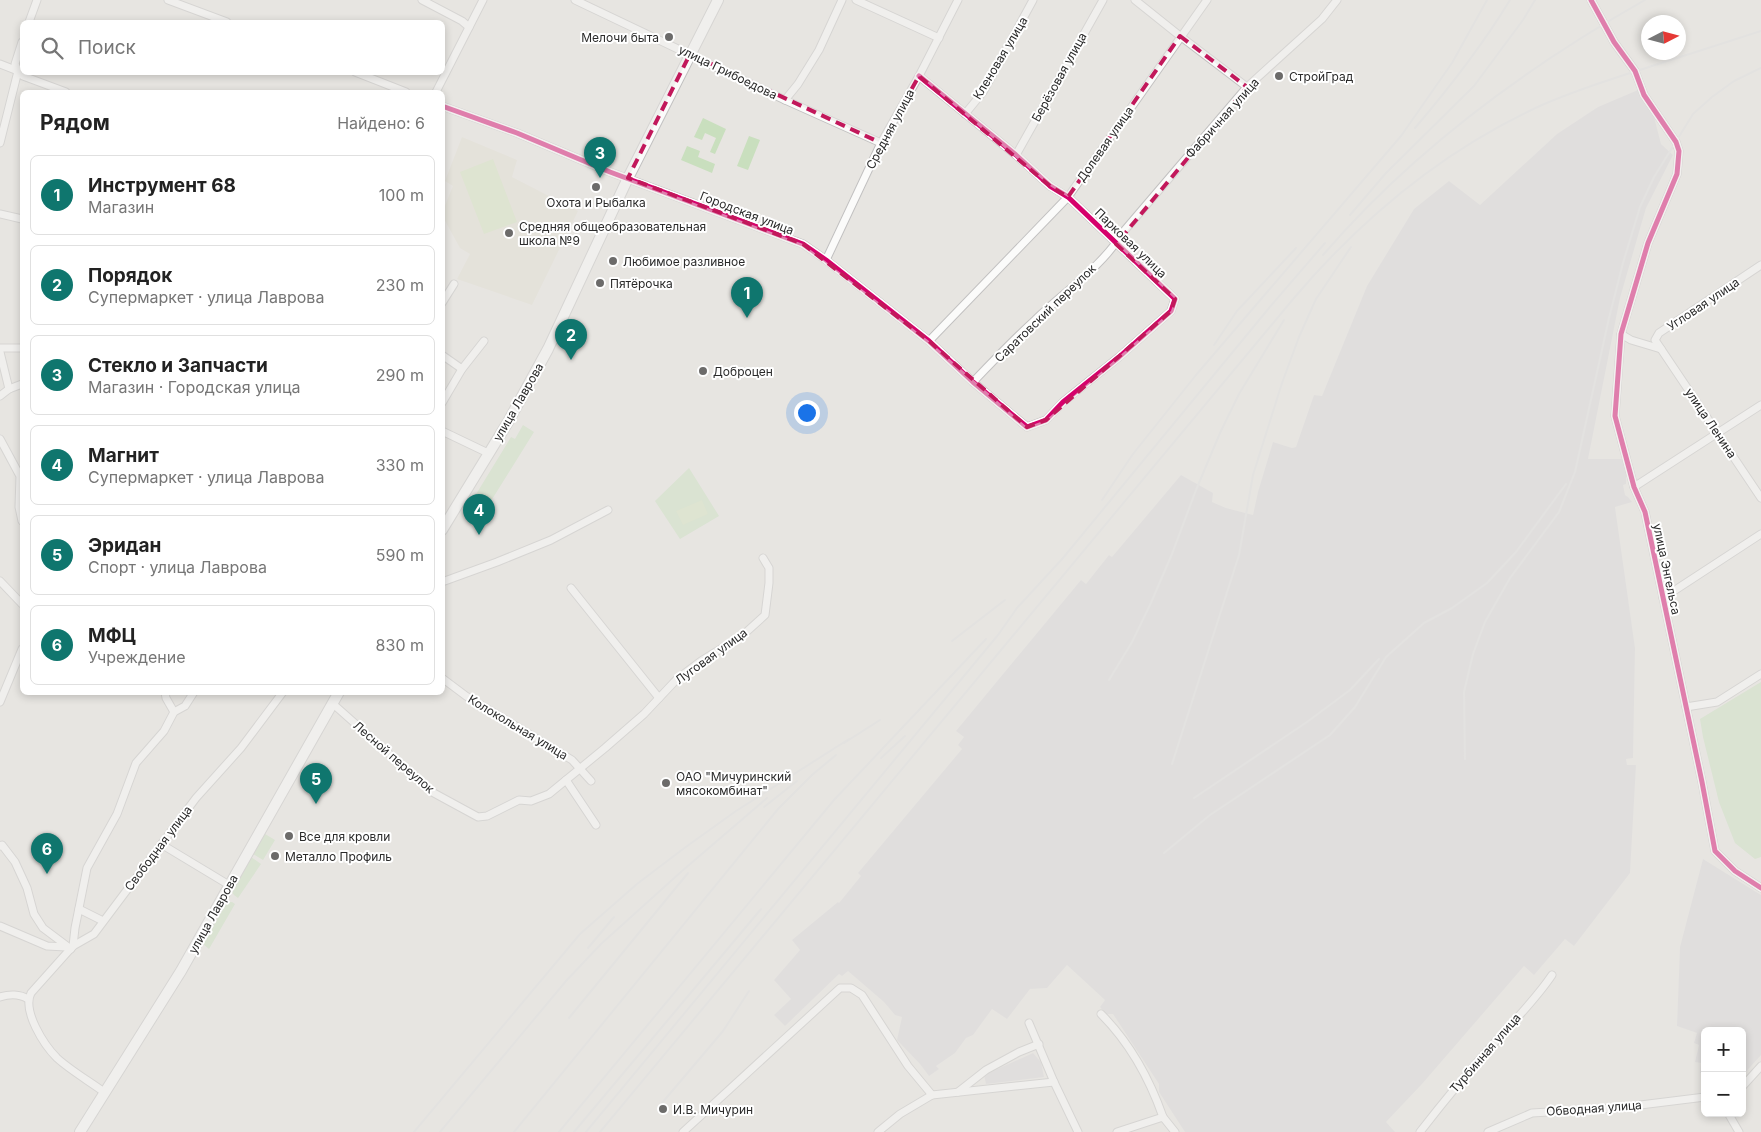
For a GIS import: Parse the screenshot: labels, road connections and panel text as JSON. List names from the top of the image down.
{
  "streets": {
    "main road": ["улица Лаврова"],
    "street": [
      "Кленовая улица",
      "улица Грибоедова",
      "Берёзовая улица",
      "Фабричная улица",
      "Средняя улица",
      "Долевая улица",
      "Городская улица",
      "Парковая улица",
      "Угловая улица",
      "Саратовский переулок",
      "улица Ленина",
      "улица Энгельса",
      "Луговая улица",
      "Колокольная улица",
      "Лесной переулок",
      "Свободная улица",
      "Турбинная улица",
      "Обводная улица"
    ]
  },
  "crossings": [
    ["Кленовая улица", "Парковая улица"],
    ["улица Грибоедова", "Средняя улица"],
    ["улица Грибоедова", "улица Лаврова"],
    ["Берёзовая улица", "Парковая улица"],
    ["Фабричная улица", "Парковая улица"],
    ["Фабричная улица", "Саратовский переулок"],
    ["Средняя улица", "Городская улица"],
    ["Средняя улица", "Парковая улица"],
    ["Долевая улица", "Городская улица"],
    ["Долевая улица", "Парковая улица"],
    ["Городская улица", "Парковая улица"],
    ["Городская улица", "Саратовский переулок"],
    ["Городская улица", "улица Лаврова"],
    ["Парковая улица", "Саратовский переулок"],
    ["Угловая улица", "улица Ленина"],
    ["улица Лаврова", "Лесной переулок"],
    ["Луговая улица", "Колокольная улица"],
    ["Луговая улица", "Лесной переулок"],
    ["Колокольная улица", "Лесной переулок"]
  ],
  "places": [
    "Мелочи быта",
    "СтройГрад",
    "Охота и Рыбалка",
    "Средняя общеобразовательная школа №9",
    "Любимое разливное",
    "Пятёрочка",
    "Доброцен",
    "ОАО \"Мичуринский мясокомбинат\"",
    "Все для кровли",
    "Металло Профиль",
    "И.В. Мичурин"
  ],
  "north": "right",
  "page": {
    "search": "Поиск",
    "heading": ["Рядом", "Найдено: 6"],
    "pins": [
      "3",
      "1",
      "2",
      "4",
      "5",
      "6"
    ],
    "list": [
      {
        "mark": "1",
        "name": "Инструмент 68",
        "note": "Магазин",
        "value": "100 m"
      },
      {
        "mark": "2",
        "name": "Порядок",
        "note": "Супермаркет · улица Лаврова",
        "value": "230 m"
      },
      {
        "mark": "3",
        "name": "Стекло и Запчасти",
        "note": "Магазин · Городская улица",
        "value": "290 m"
      },
      {
        "mark": "4",
        "name": "Магнит",
        "note": "Супермаркет · улица Лаврова",
        "value": "330 m"
      },
      {
        "mark": "5",
        "name": "Эридан",
        "note": "Спорт · улица Лаврова",
        "value": "590 m"
      },
      {
        "mark": "6",
        "name": "МФЦ",
        "note": "Учреждение",
        "value": "830 m"
      }
    ],
    "map_buttons": ["+", "−"]
  }
}
